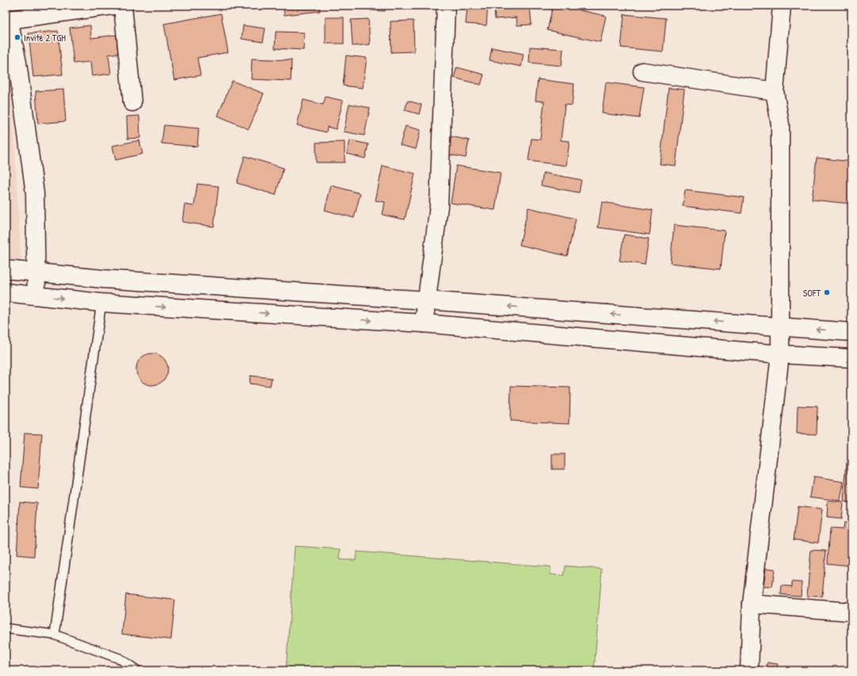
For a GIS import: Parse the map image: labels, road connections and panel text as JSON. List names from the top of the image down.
{
  "places": ["Invité 2 TGH", "SOFT"]
}
